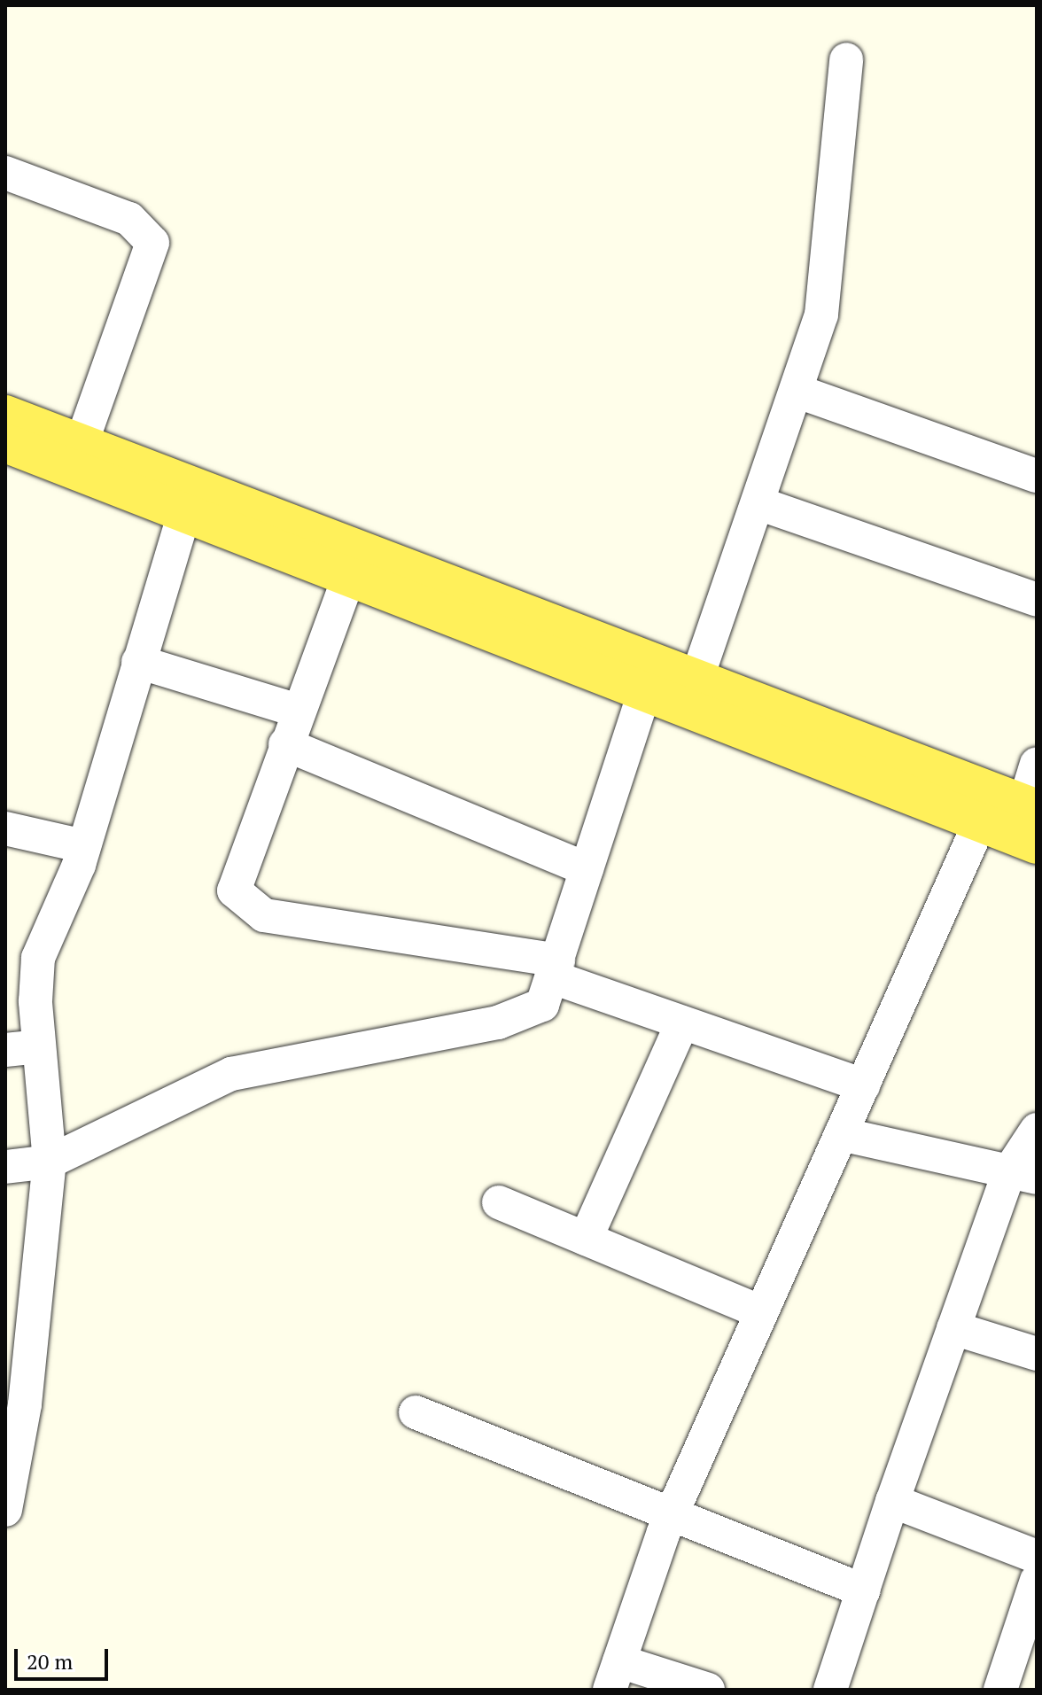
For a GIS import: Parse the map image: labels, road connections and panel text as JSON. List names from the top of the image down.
{
  "scale_bar": "20 m"
}
